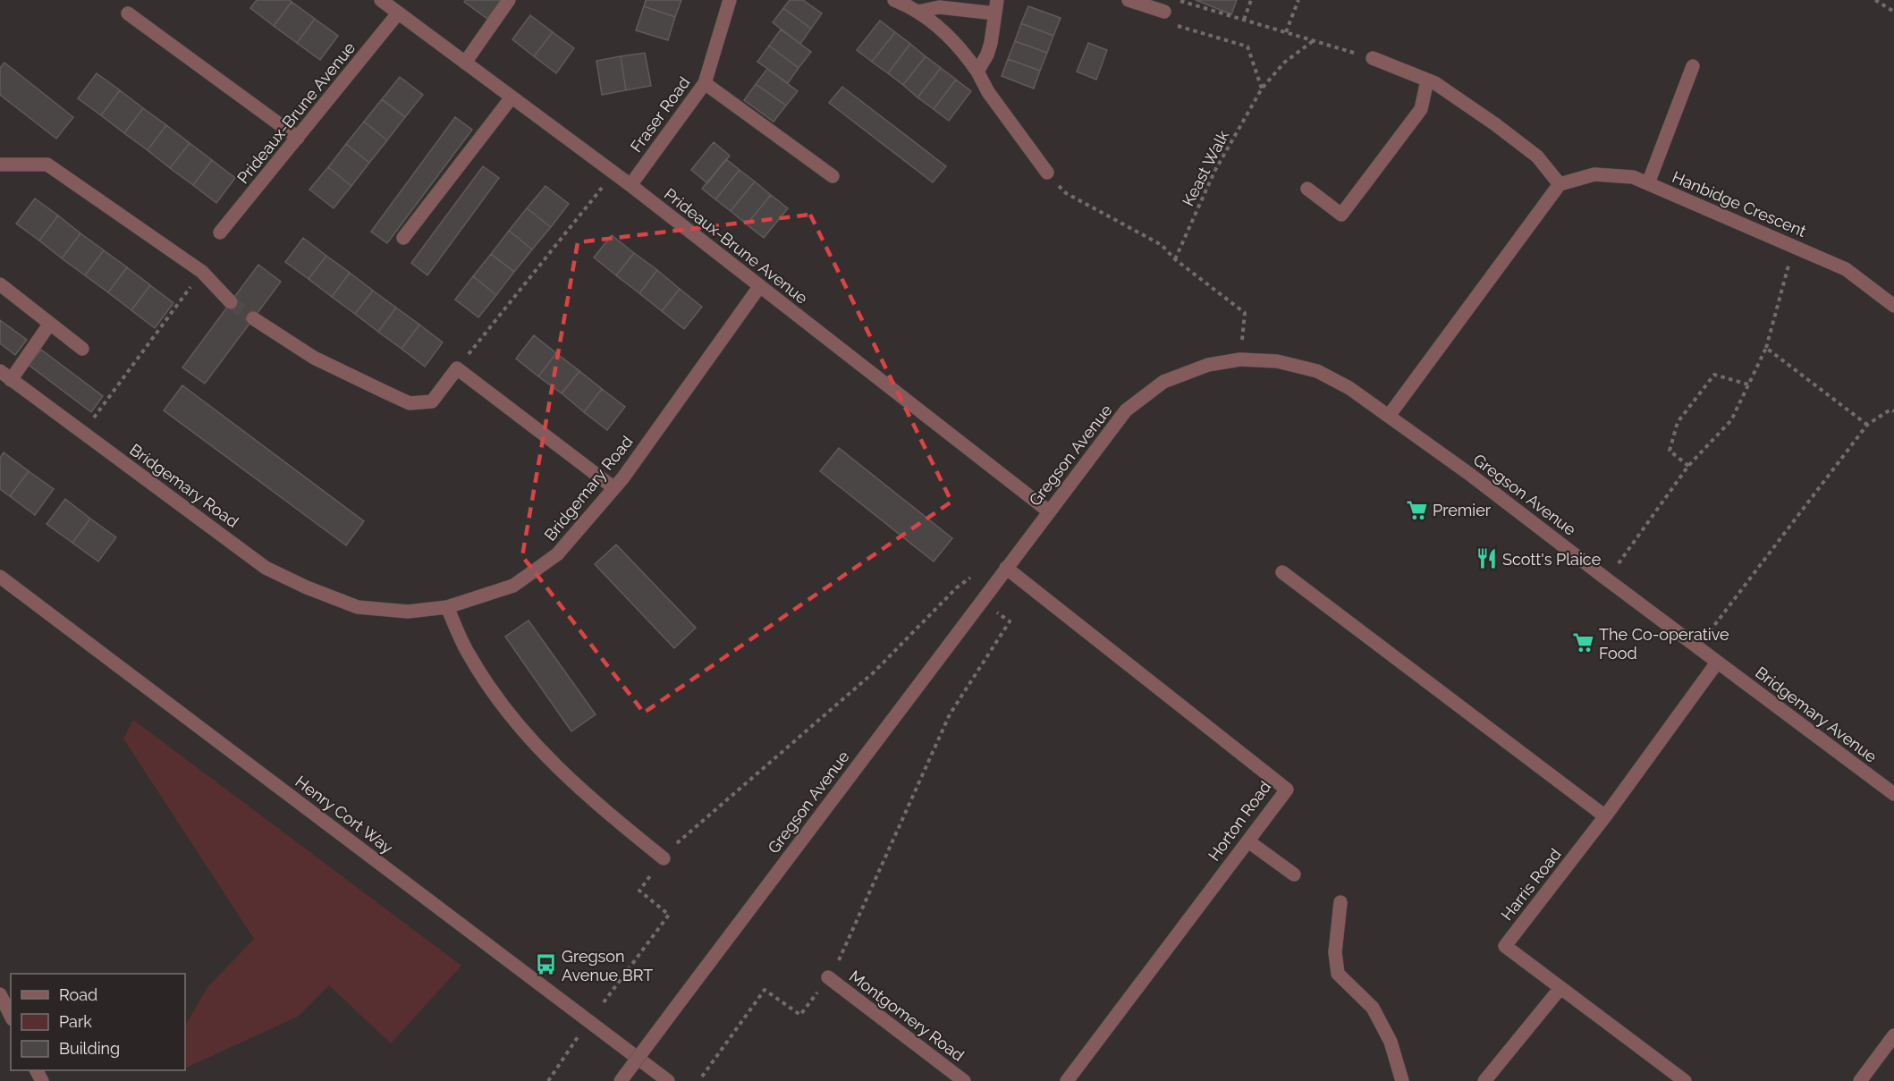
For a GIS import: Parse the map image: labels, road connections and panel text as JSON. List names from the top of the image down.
{
  "streets": {
    "street": [
      "Prideaux-Brune Avenue",
      "Fraser Road",
      "Hanbidge Crescent",
      "Gregson Avenue",
      "Bridgemary Road",
      "Bridgemary Avenue",
      "Henry Cort Way",
      "Horton Road",
      "Harris Road",
      "Montgomery Road"
    ],
    "path": ["Keast Walk"]
  },
  "crossings": [
    ["Prideaux-Brune Avenue", "Fraser Road"],
    ["Prideaux-Brune Avenue", "Gregson Avenue"],
    ["Prideaux-Brune Avenue", "Bridgemary Road"],
    ["Gregson Avenue", "Bridgemary Avenue"],
    ["Gregson Avenue", "Horton Road"],
    ["Gregson Avenue", "Harris Road"],
    ["Bridgemary Avenue", "Harris Road"]
  ],
  "places": {
    "supermarket": ["Premier", "The Co-operative Food"],
    "restaurant": ["Scott's Plaice"],
    "bus stop": ["Gregson Avenue BRT"]
  },
  "legend": ["Road", "Park", "Building"]
}
